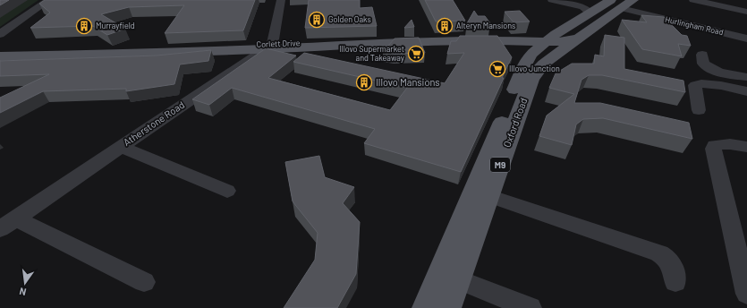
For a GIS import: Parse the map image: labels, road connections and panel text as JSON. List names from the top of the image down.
{
  "streets": {
    "main road": ["Corlett Drive", "Oxford Road", "M9"],
    "street": ["Hurlingham Road", "Atherstone Road"]
  },
  "crossings": [
    ["Hurlingham Road", "Oxford Road"],
    ["Corlett Drive", "Oxford Road"],
    ["Corlett Drive", "Atherstone Road"]
  ],
  "places": {
    "building": [
      "Golden Oaks",
      "Murrayfield",
      "Alteryn Mansions",
      "Illovo Mansions"
    ],
    "supermarket": ["Illovo Supermarket and Takeaway", "Illovo Junction"]
  },
  "north": "bottom"
}
